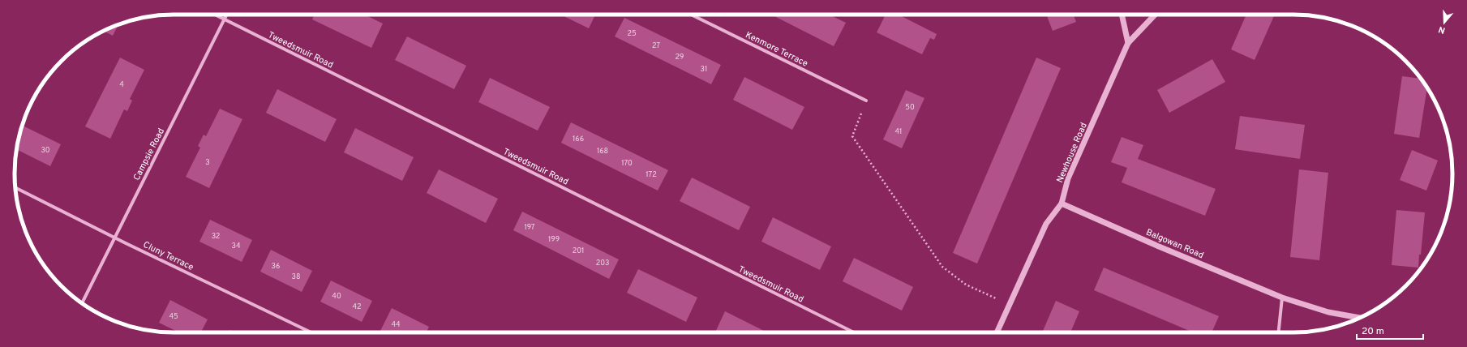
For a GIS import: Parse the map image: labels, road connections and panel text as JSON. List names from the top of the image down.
{
  "streets": {
    "street": [
      "Kenmore Terrace",
      "Tweedsmuir Road",
      "Newhouse Road",
      "Campsie Road",
      "Balgowan Road",
      "Cluny Terrace"
    ]
  },
  "crossings": [
    ["Tweedsmuir Road", "Campsie Road"],
    ["Newhouse Road", "Balgowan Road"],
    ["Campsie Road", "Cluny Terrace"]
  ],
  "house_numbers": [
    "25",
    "27",
    "29",
    "31",
    "4",
    "50",
    "41",
    "166",
    "30",
    "168",
    "3",
    "170",
    "172",
    "197",
    "32",
    "199",
    "34",
    "201",
    "203",
    "36",
    "38",
    "40",
    "42",
    "45",
    "44"
  ],
  "scale_bar": "20 m",
  "north": "bottom"
}
